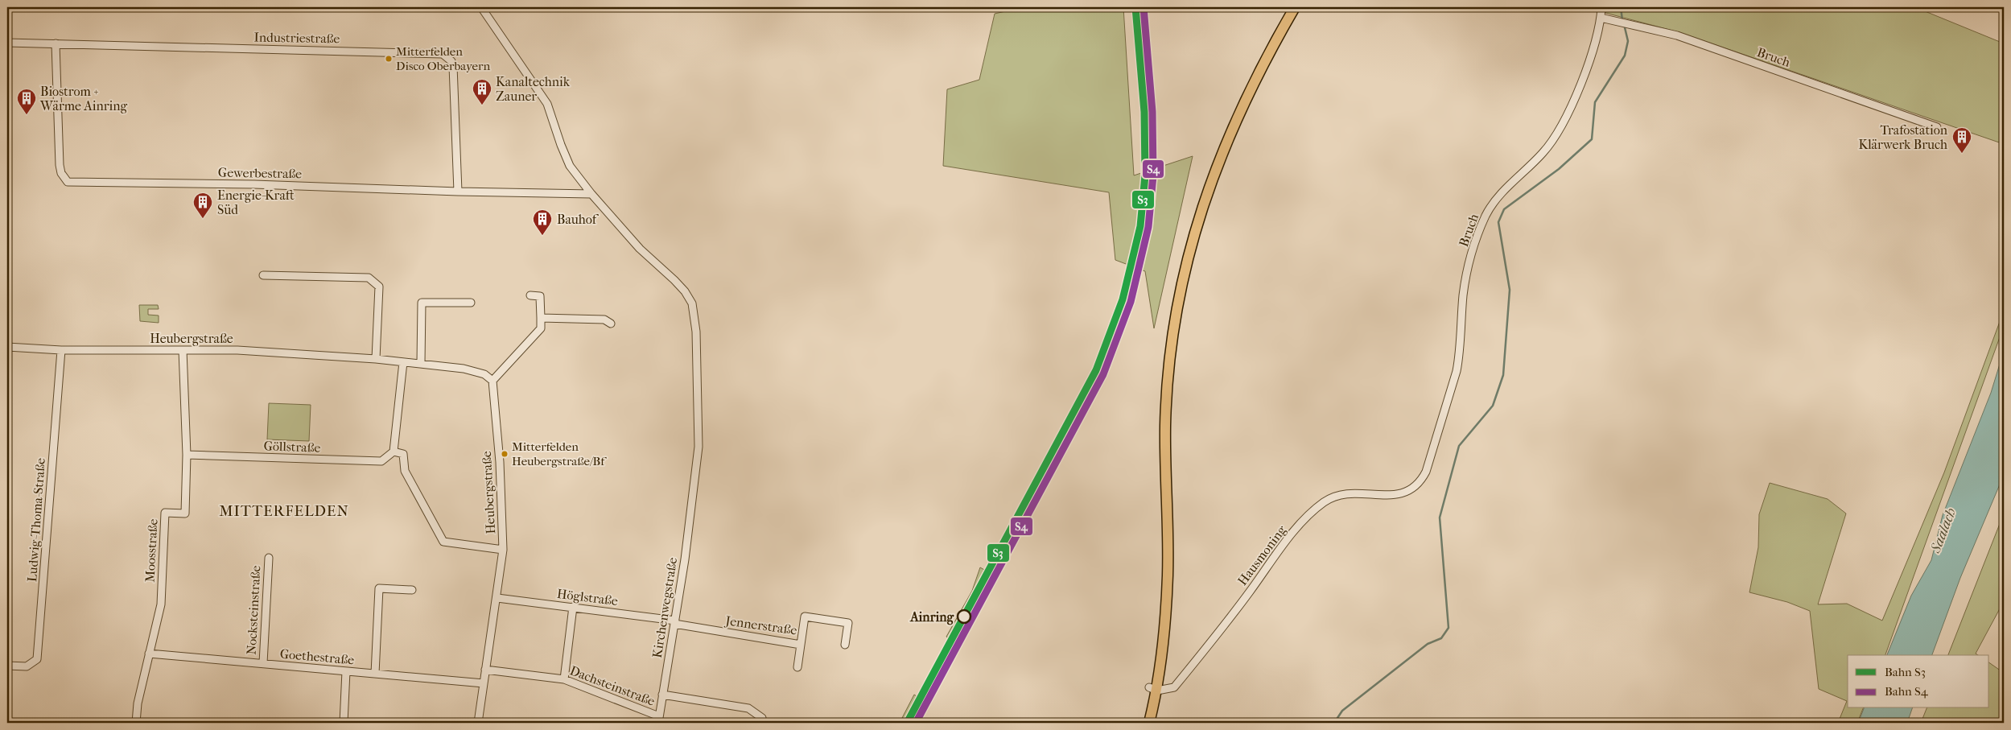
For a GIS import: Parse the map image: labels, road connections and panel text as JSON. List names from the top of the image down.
{
  "streets": {
    "street": [
      "Industriestraße",
      "Bruch",
      "Gewerbestraße",
      "Heubergstraße",
      "Göllstraße",
      "Ludwig-Thoma-Straße",
      "Moosstraße",
      "Hausmoning",
      "Höglstraße",
      "Kirchenwegstraße",
      "Nocksteinstraße",
      "Jennerstraße",
      "Goethestraße",
      "Dachsteinstraße"
    ]
  },
  "crossings": [
    ["Industriestraße", "Gewerbestraße"],
    ["Bruch", "Hausmoning"],
    ["Gewerbestraße", "Kirchenwegstraße"],
    ["Heubergstraße", "Ludwig-Thoma-Straße"],
    ["Heubergstraße", "Moosstraße"],
    ["Heubergstraße", "Höglstraße"],
    ["Heubergstraße", "Goethestraße"],
    ["Heubergstraße", "Dachsteinstraße"],
    ["Göllstraße", "Moosstraße"],
    ["Moosstraße", "Goethestraße"],
    ["Höglstraße", "Kirchenwegstraße"],
    ["Höglstraße", "Jennerstraße"],
    ["Kirchenwegstraße", "Jennerstraße"],
    ["Kirchenwegstraße", "Dachsteinstraße"],
    ["Nocksteinstraße", "Goethestraße"]
  ],
  "districts": ["MITTERFELDEN"],
  "water": ["Saalach"],
  "places": {
    "other": ["Mitterfelden Disco Oberbayern", "Mitterfelden Heubergstraße/Bf", "Ainring"],
    "building": [
      "Kanaltechnik Zauner",
      "Biostrom + Wärme Ainring",
      "Trafostation Klärwerk Bruch",
      "Energie-Kraft Süd",
      "Bauhof"
    ]
  },
  "lines": ["rail line S3", "rail line S4"],
  "legend": ["Bahn S3", "Bahn S4"]
}
